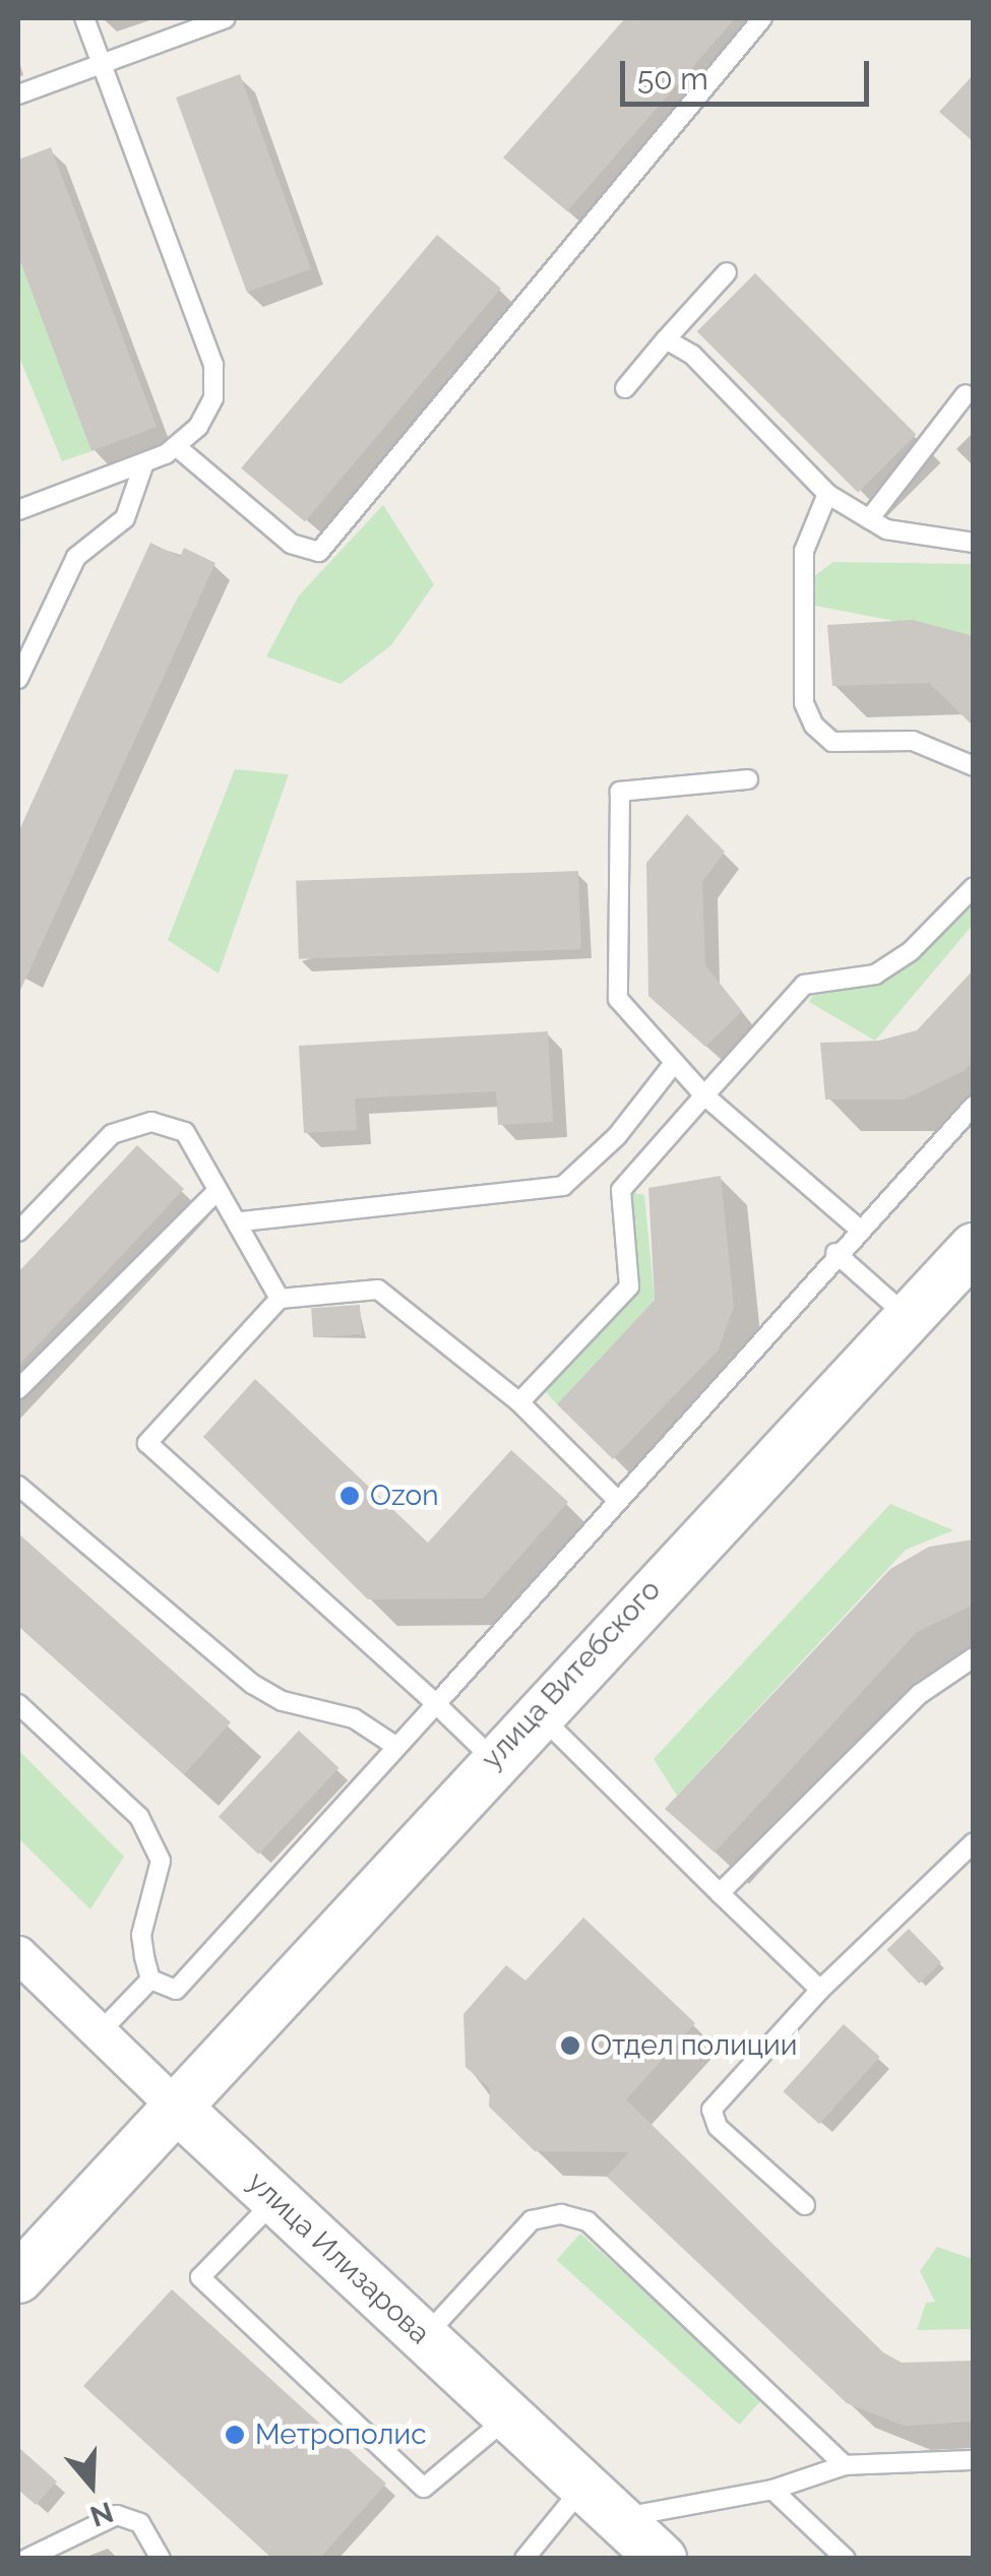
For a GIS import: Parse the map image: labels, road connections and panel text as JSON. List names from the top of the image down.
{
  "streets": {
    "street": ["улица Витебского", "улица Илизарова"]
  },
  "crossings": [
    ["улица Витебского", "улица Илизарова"]
  ],
  "places": ["Ozon", "Отдел полиции", "Метрополис"],
  "scale_bar": "50 m",
  "north": "bottom"
}
